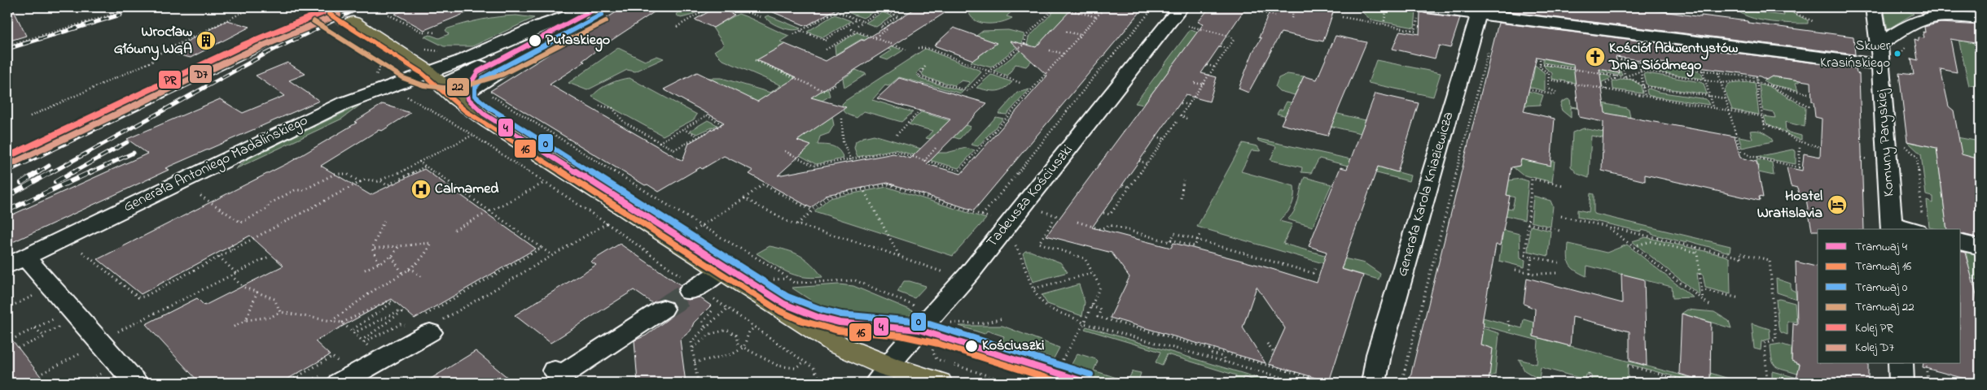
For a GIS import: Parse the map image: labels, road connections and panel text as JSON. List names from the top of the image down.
{
  "streets": {
    "street": [
      "Komuny Paryskiej",
      "Generała Antoniego Madalińskiego",
      "Generała Karola Kniaziewicza",
      "Tadeusza Kościuszki"
    ]
  },
  "places": {
    "building": ["Wrocław Główny WGA"],
    "other": ["Pułaskiego", "Skwer Krasińskiego", "Kościuszki"],
    "church": ["Kościół Adwentystów Dnia Siódmego"],
    "hospital": ["Calmamed"],
    "hotel": ["Hostel Wratislavia"]
  },
  "lines": [
    "tram line 4",
    "rail line PR",
    "tram line 16",
    "tram line 0",
    "rail line D7",
    "tram line 22"
  ],
  "legend": [
    "Tramwaj 4",
    "Tramwaj 16",
    "Tramwaj 0",
    "Tramwaj 22",
    "Kolej PR",
    "Kolej D7"
  ]
}
